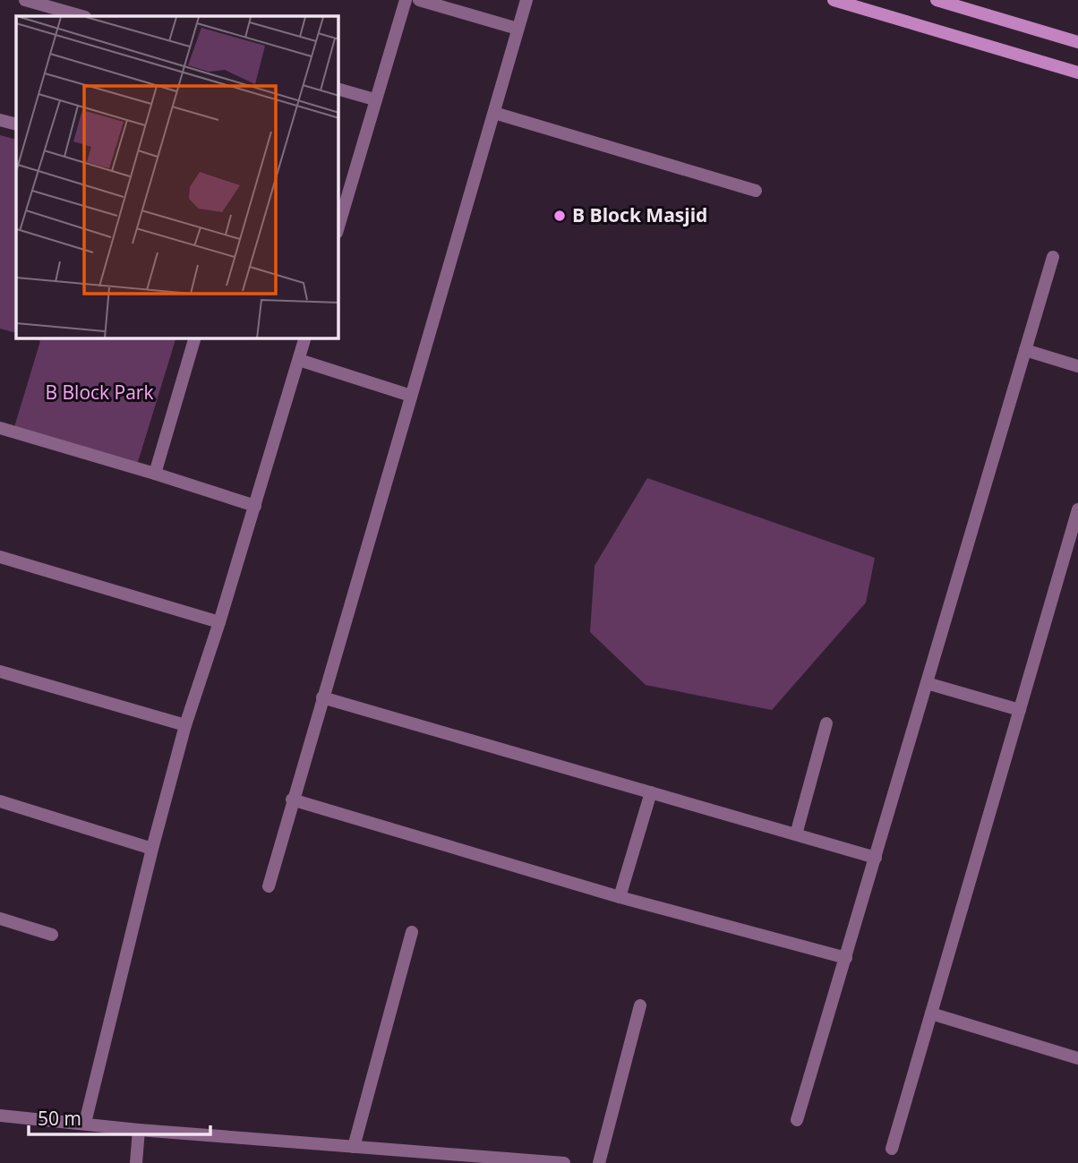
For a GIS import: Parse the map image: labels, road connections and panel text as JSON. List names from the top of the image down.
{
  "parks": ["B Block Park"],
  "places": ["B Block Masjid"],
  "scale_bar": "50 m"
}
